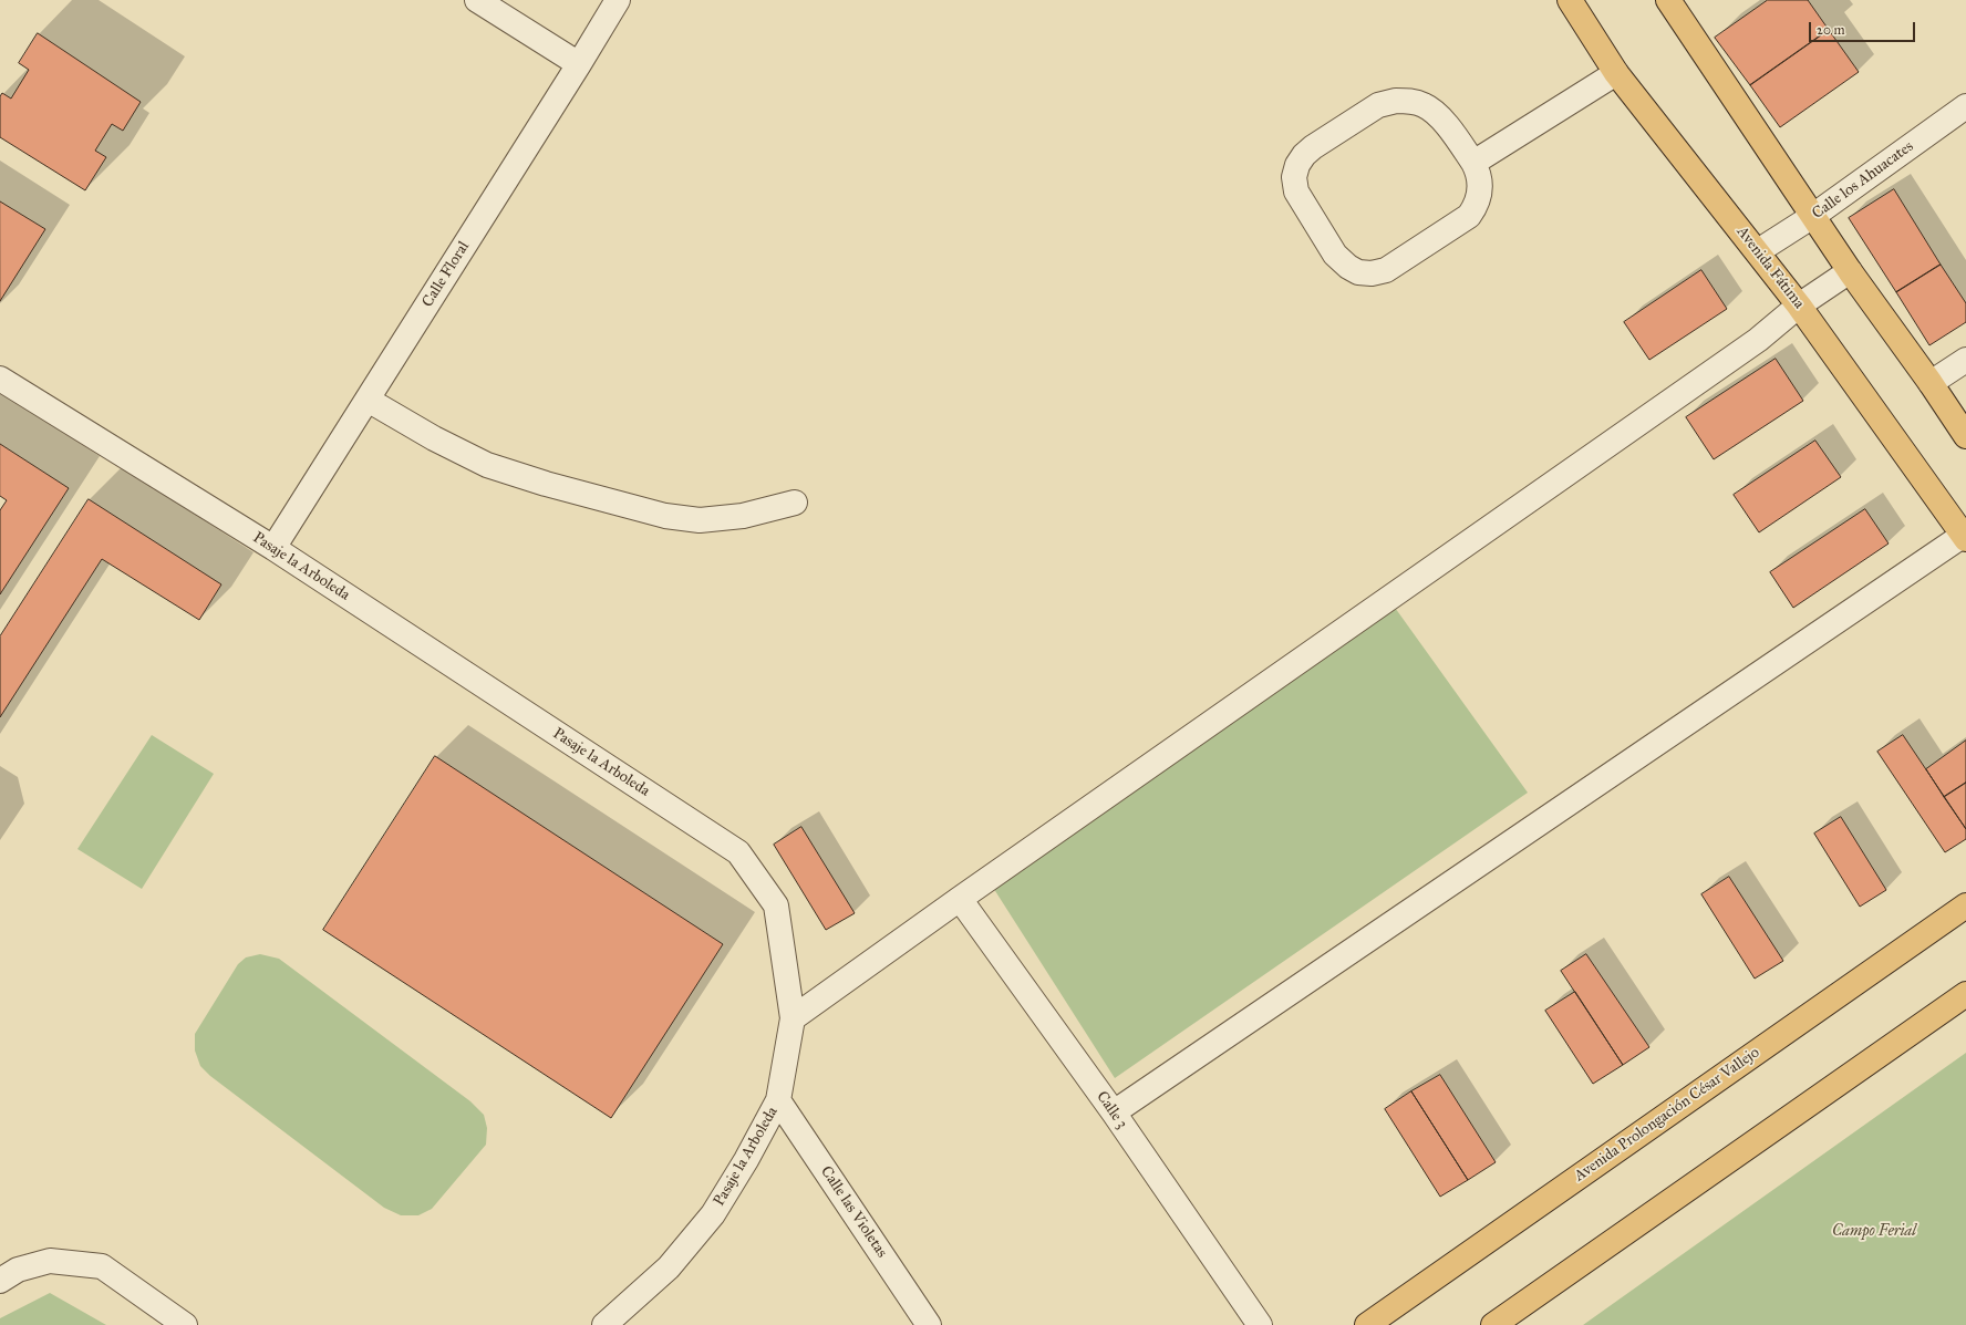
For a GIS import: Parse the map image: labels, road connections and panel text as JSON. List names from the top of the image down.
{
  "streets": {
    "main road": ["Avenida Fátima", "Avenida Prolongación César Vallejo"],
    "street": [
      "Calle los Ahuacates",
      "Calle Floral",
      "Pasaje la Arboleda",
      "Calle 3",
      "Calle las Violetas"
    ]
  },
  "crossings": [
    ["Calle los Ahuacates", "Avenida Fátima"],
    ["Calle Floral", "Pasaje la Arboleda"],
    ["Pasaje la Arboleda", "Calle las Violetas"]
  ],
  "parks": ["Campo Ferial"],
  "scale_bar": "20 m"
}
